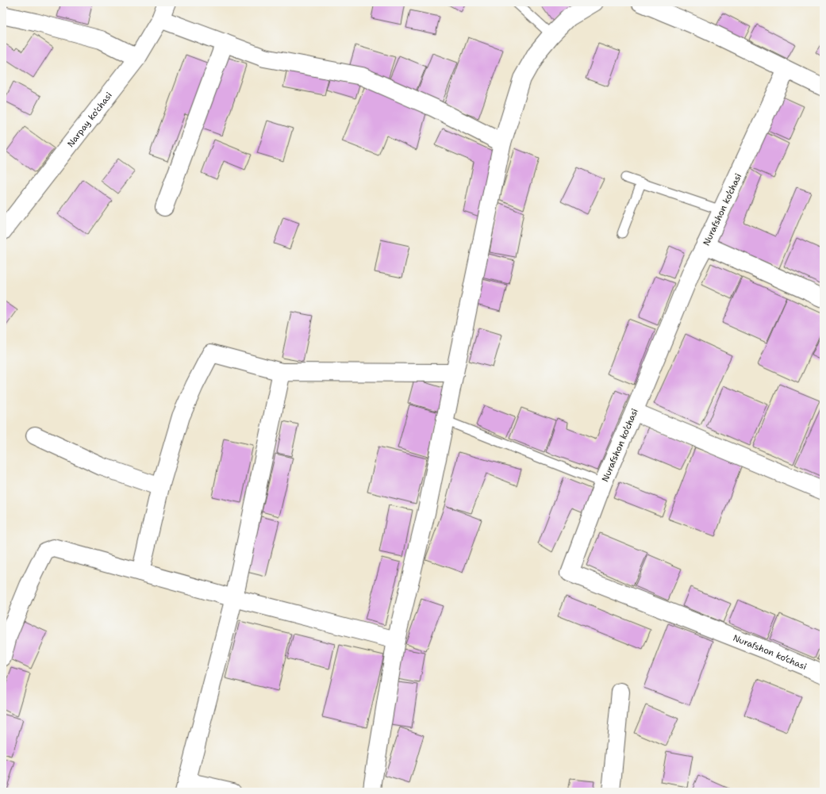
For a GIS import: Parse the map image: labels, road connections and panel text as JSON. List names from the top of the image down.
{
  "streets": {
    "street": ["Narpay ko'chasi", "Nurafshon ko’chasi"]
  }
}
